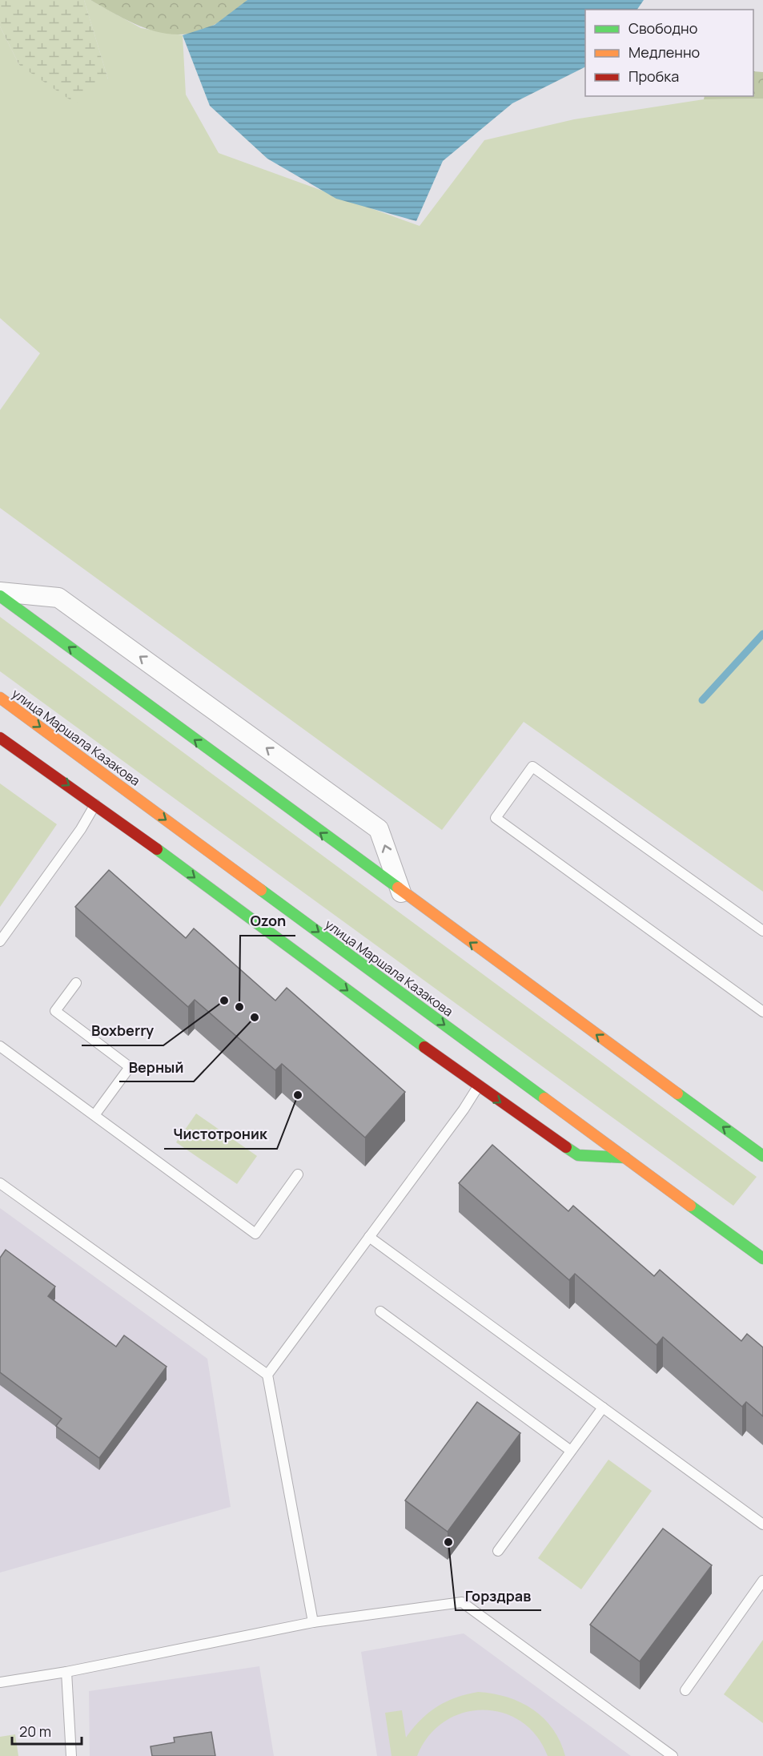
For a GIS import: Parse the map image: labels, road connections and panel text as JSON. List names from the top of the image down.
{
  "streets": {
    "street": ["улица Маршала Казакова"]
  },
  "places": [
    "Boxberry",
    "Ozon",
    "Верный",
    "Чистотроник",
    "Горздрав"
  ],
  "legend": ["Свободно", "Медленно", "Пробка"],
  "scale_bar": "20 m"
}
